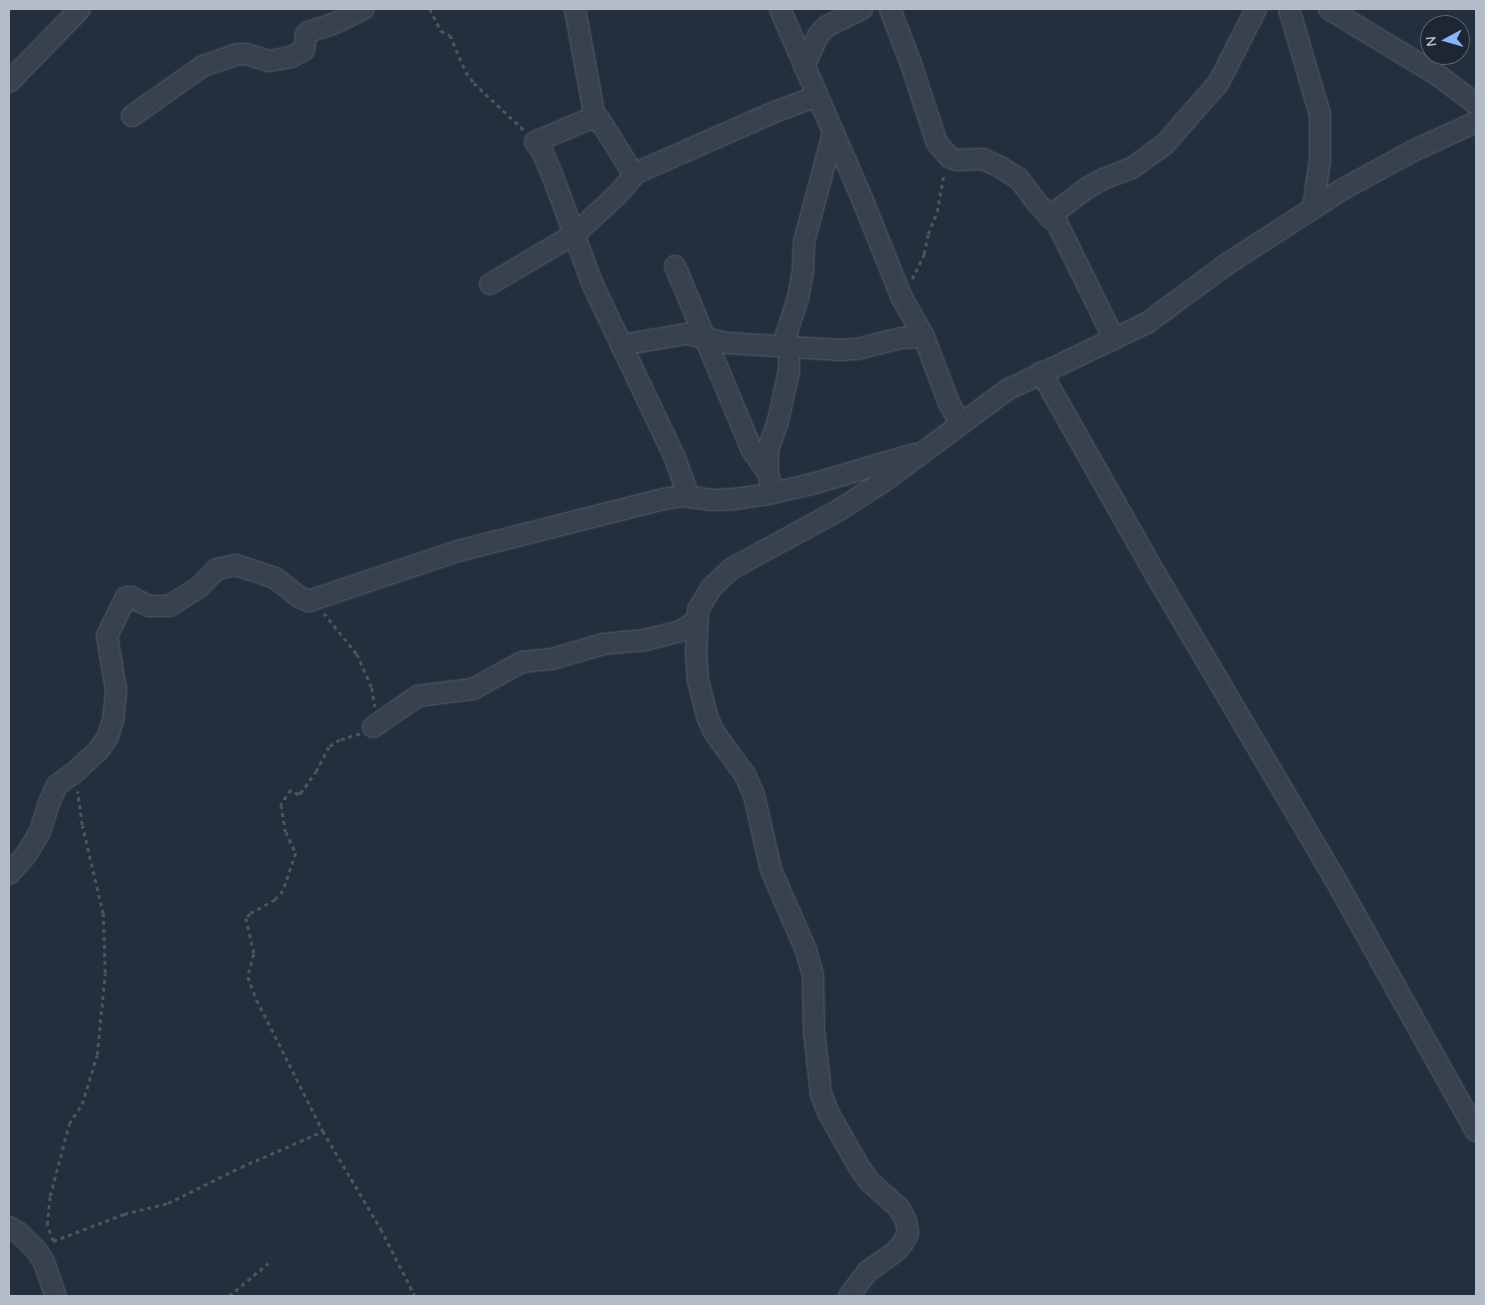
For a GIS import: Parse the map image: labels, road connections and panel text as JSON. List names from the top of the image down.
{
  "north": "left"
}
